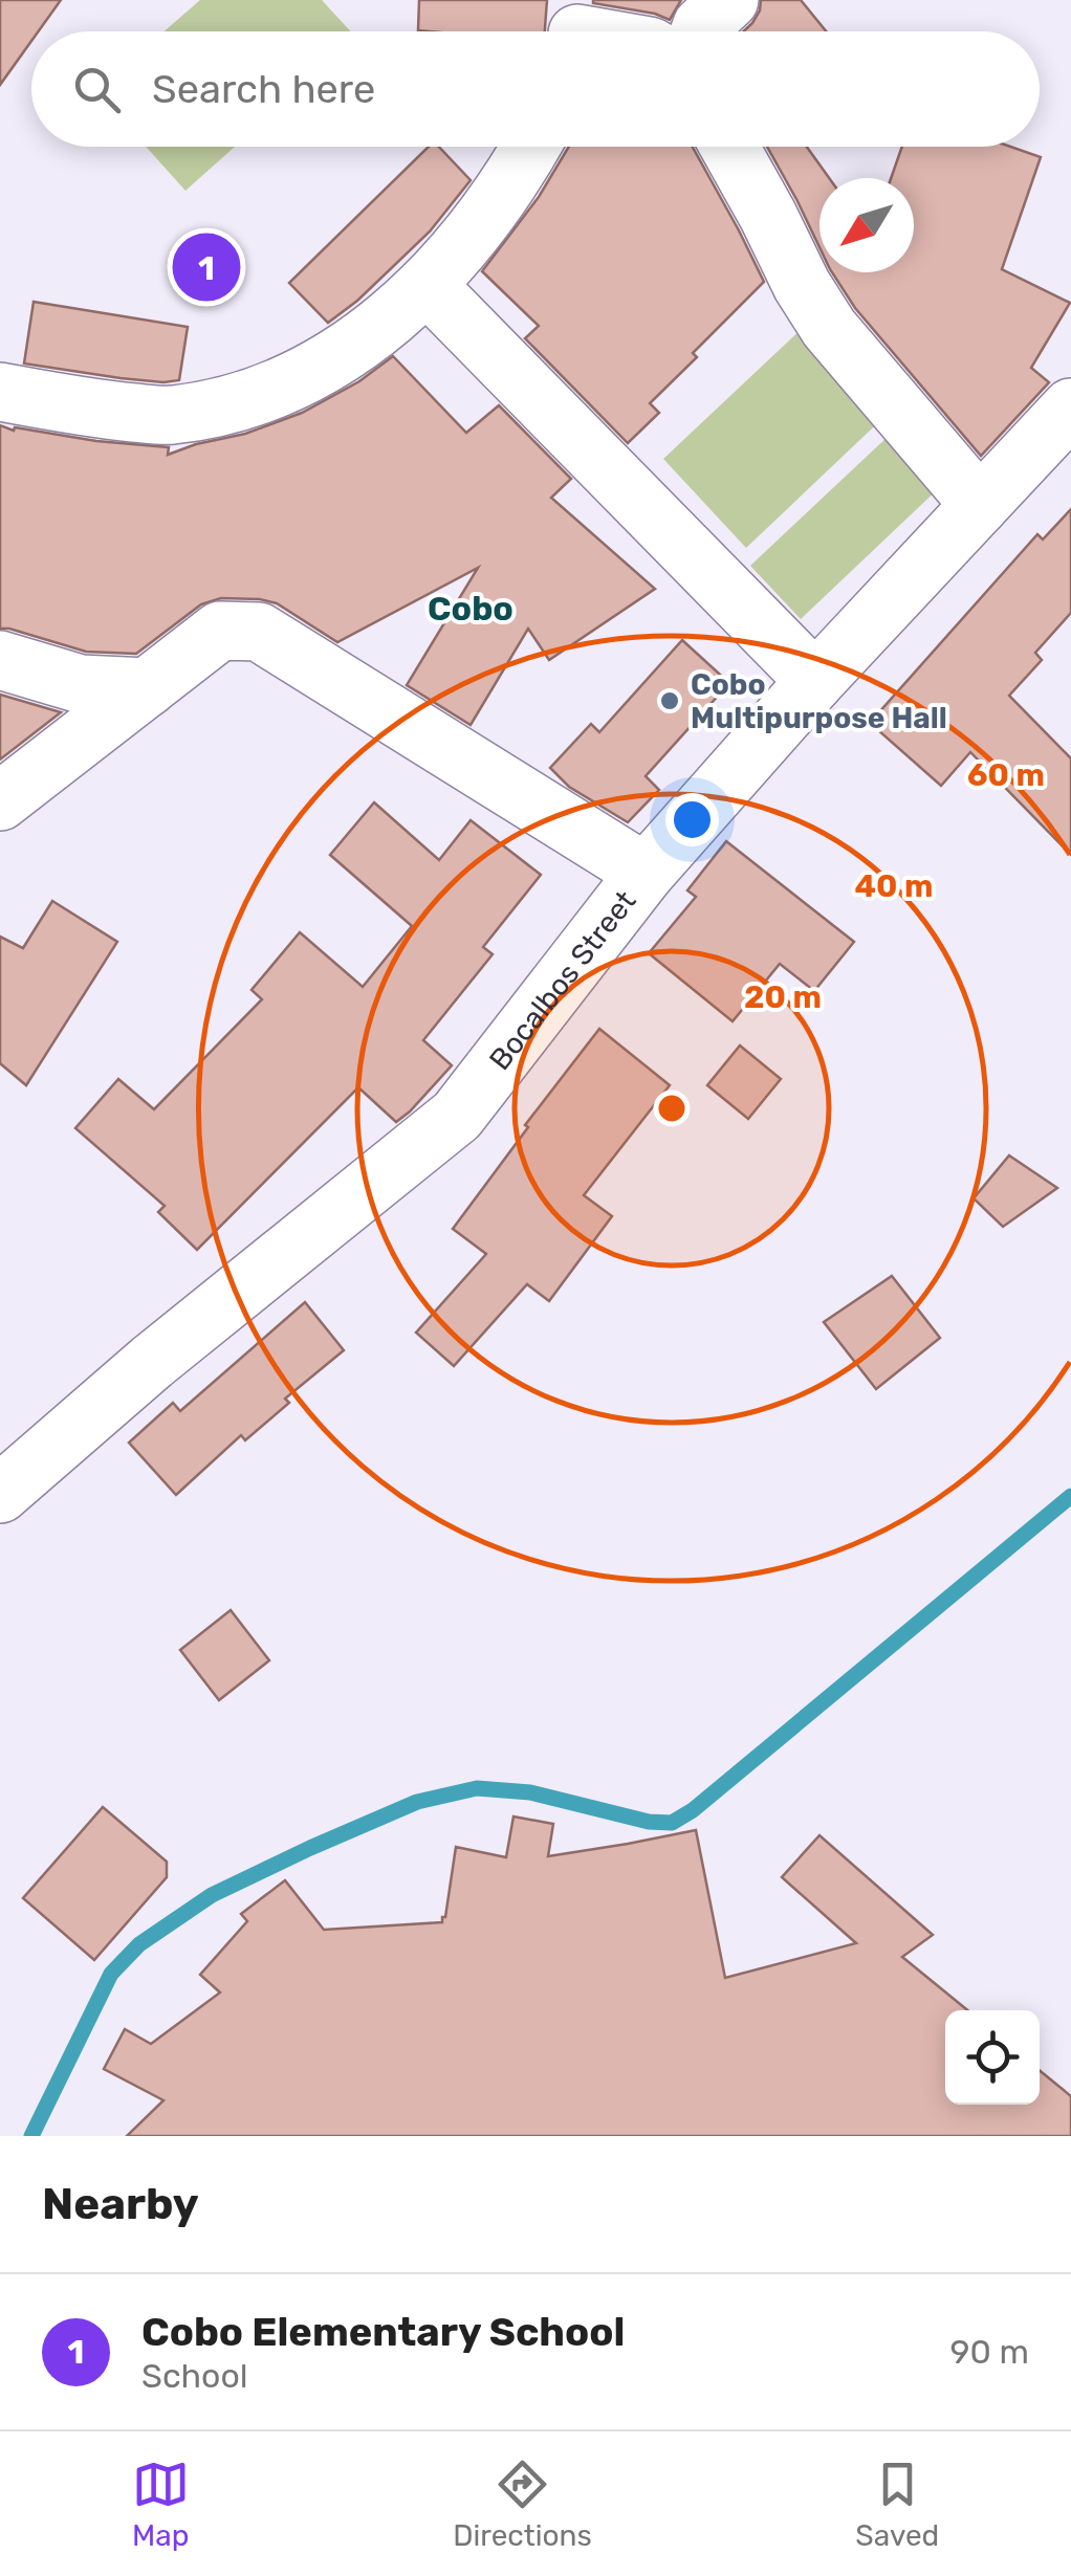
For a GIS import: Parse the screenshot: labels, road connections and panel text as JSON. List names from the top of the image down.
{
  "streets": {
    "street": ["Bocalbos Street"]
  },
  "districts": ["Cobo"],
  "places": ["Cobo Multipurpose Hall"],
  "north": "bottom left",
  "page": {
    "search": "Search here",
    "pins": "1",
    "heading": "Nearby",
    "list": [
      {
        "mark": "1",
        "name": "Cobo Elementary School",
        "note": "School",
        "value": "90 m"
      }
    ],
    "nav": ["Map", "Directions", "Saved"]
  },
  "rings": ["60 m", "40 m", "20 m"]
}
